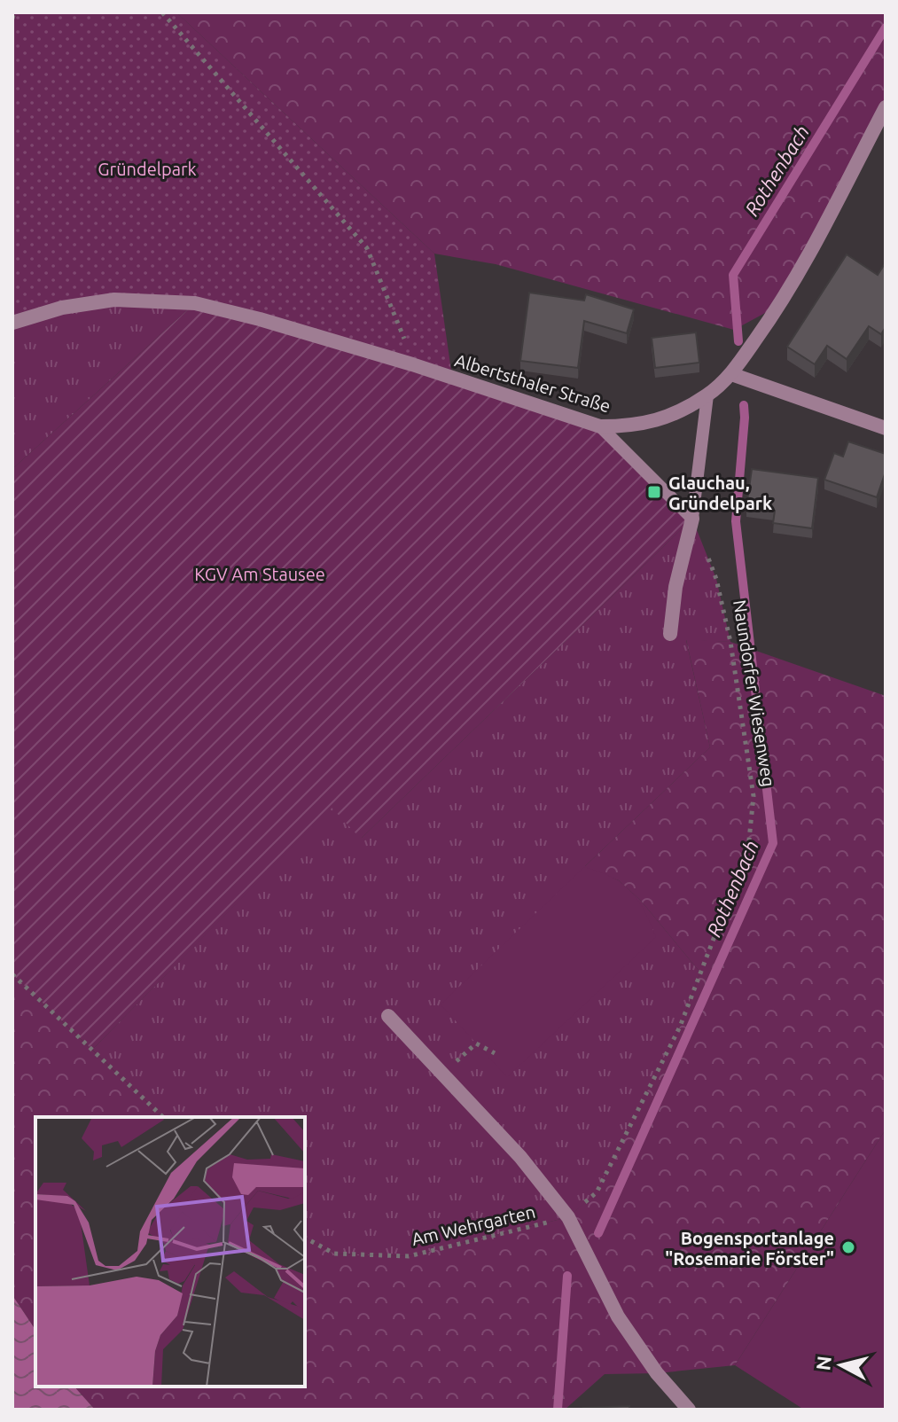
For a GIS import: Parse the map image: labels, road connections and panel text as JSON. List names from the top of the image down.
{
  "streets": {
    "street": ["Albertsthaler Straße"],
    "path": ["Naundorfer Wiesenweg", "Am Wehrgarten"]
  },
  "crossings": [
    ["Naundorfer Wiesenweg", "Am Wehrgarten"]
  ],
  "water": ["Rothenbach"],
  "parks": ["Gründelpark", "KGV Am Stausee"],
  "places": {
    "transit": ["Glauchau, Gründelpark"],
    "other": ["Bogensportanlage \"Rosemarie Förster\""]
  },
  "north": "left"
}
